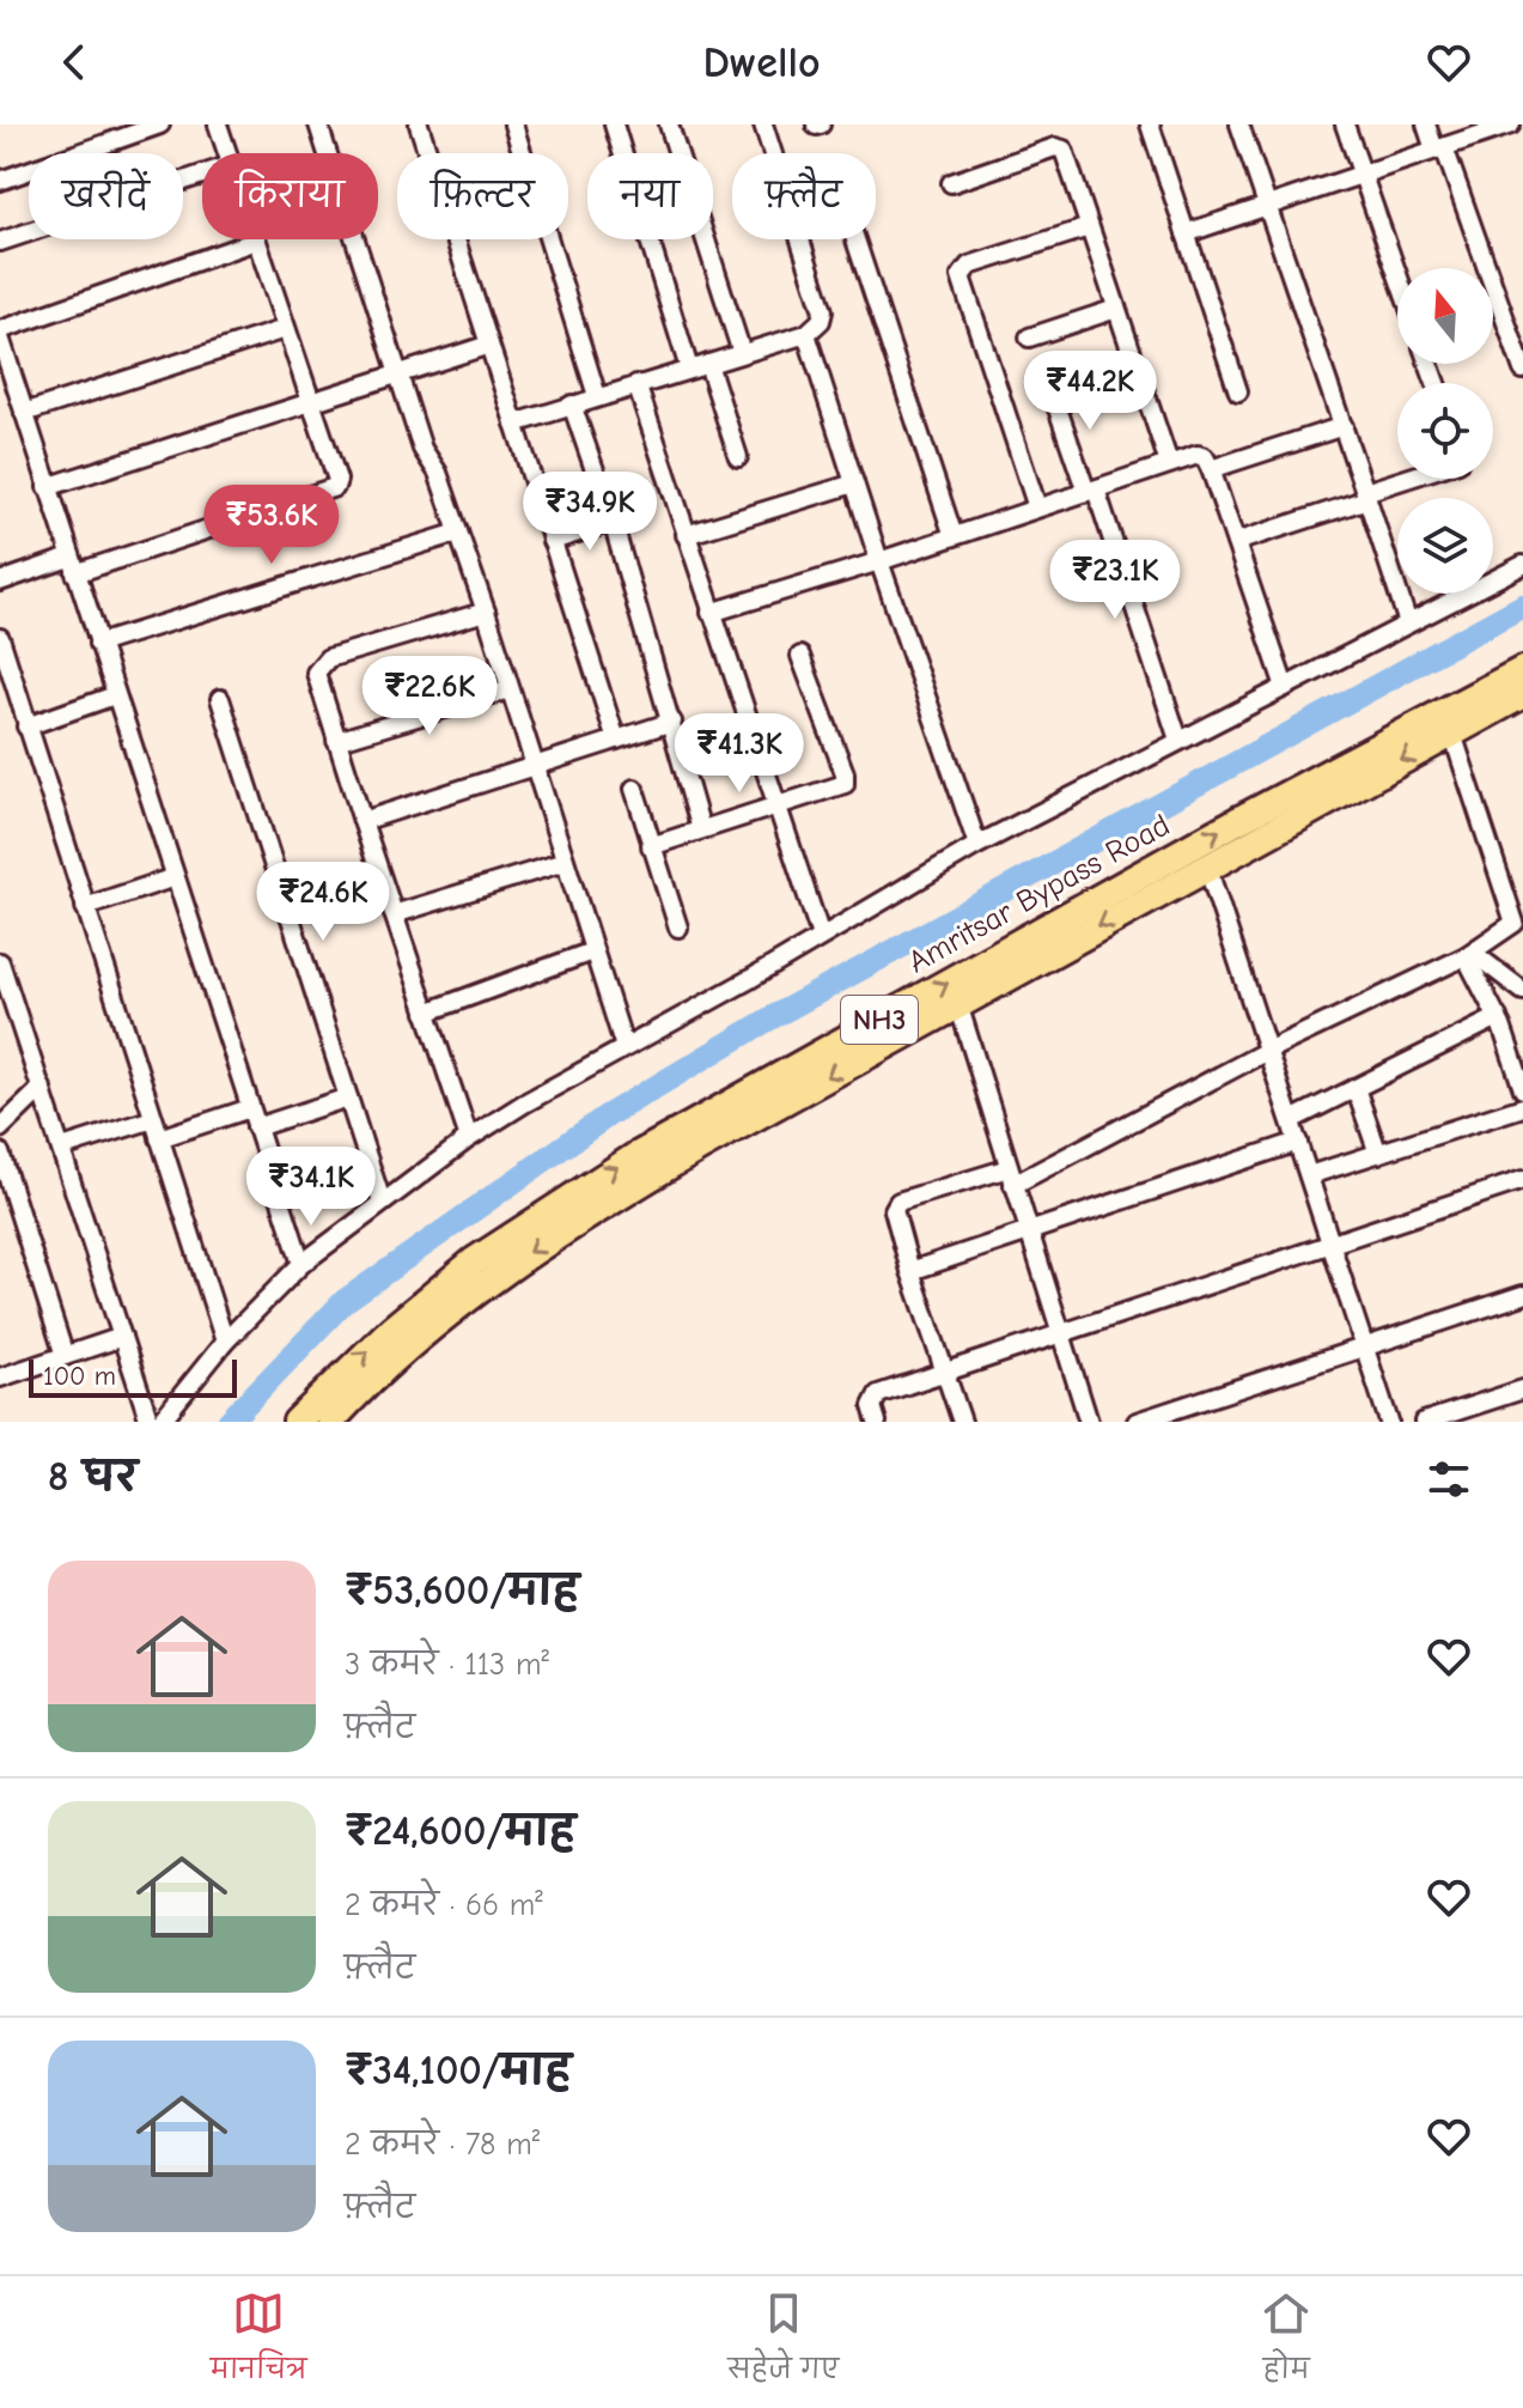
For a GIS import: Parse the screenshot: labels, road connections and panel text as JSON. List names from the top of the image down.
{
  "streets": {
    "highway": ["Amritsar Bypass Road", "NH3"]
  },
  "scale_bar": "100 m",
  "north": "top",
  "page": {
    "header": "Dwello",
    "chip": [
      "खरीदें",
      "किराया",
      "फ़िल्टर",
      "नया",
      "फ़्लैट"
    ],
    "price": [
      "₹44.2K",
      "₹34.9K",
      "₹53.6K",
      "₹23.1K",
      "₹22.6K",
      "₹41.3K",
      "₹24.6K",
      "₹34.1K"
    ],
    "scale": "100 m",
    "heading": "8 घर",
    "list": [
      {
        "name": "₹53,600/माह",
        "note": "3 कमरे · 113 m² · फ़्लैट"
      },
      {
        "name": "₹24,600/माह",
        "note": "2 कमरे · 66 m² · फ़्लैट"
      },
      {
        "name": "₹34,100/माह",
        "note": "2 कमरे · 78 m² · फ़्लैट"
      }
    ],
    "tabs": ["मानचित्र", "सहेजे गए", "होम"]
  }
}
